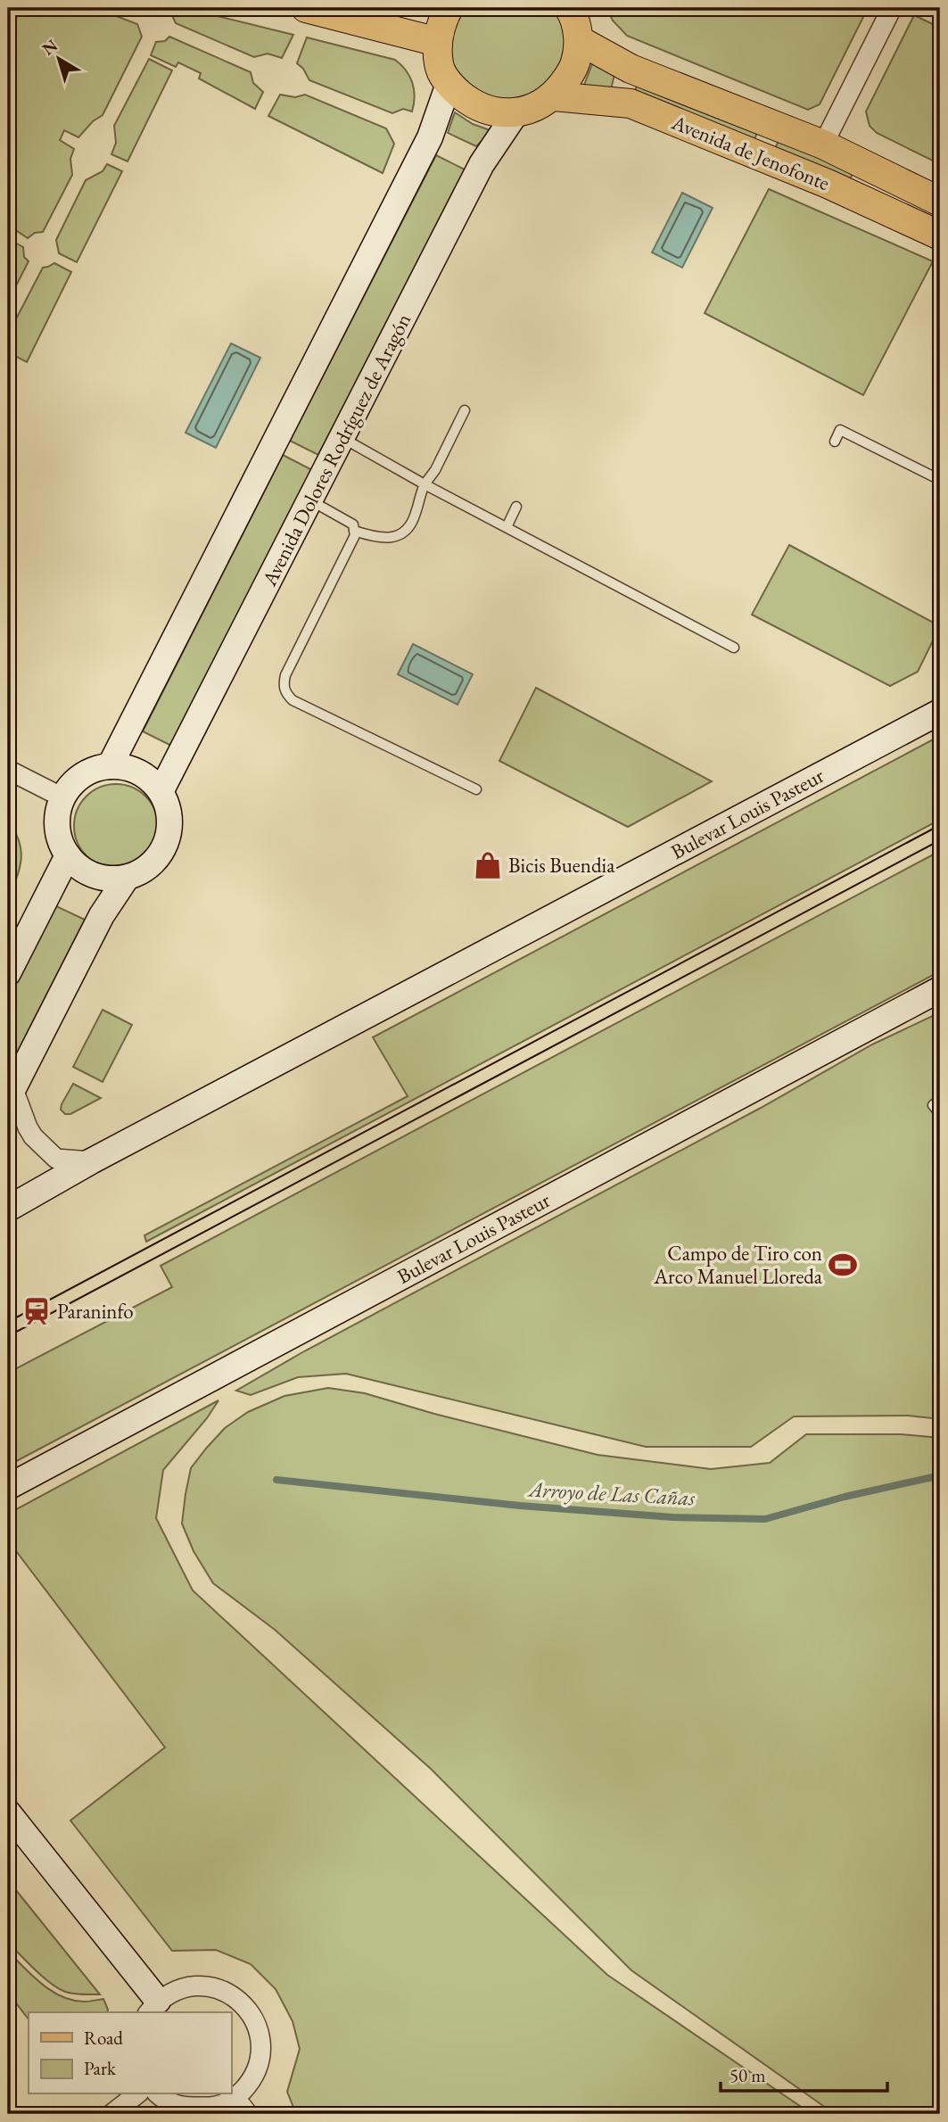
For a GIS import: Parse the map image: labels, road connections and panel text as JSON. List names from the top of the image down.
{
  "streets": {
    "main road": ["Avenida de Jenofonte", "Avenida Dolores Rodríguez de Aragón", "Bulevar Louis Pasteur"]
  },
  "water": ["Arroyo de Las Cañas"],
  "places": {
    "shop": ["Bicis Buendia"],
    "sports": ["Campo de Tiro con Arco Manuel Lloreda"],
    "station": ["Paraninfo"]
  },
  "legend": ["Road", "Park"],
  "scale_bar": "50 m",
  "north": "top left"
}
